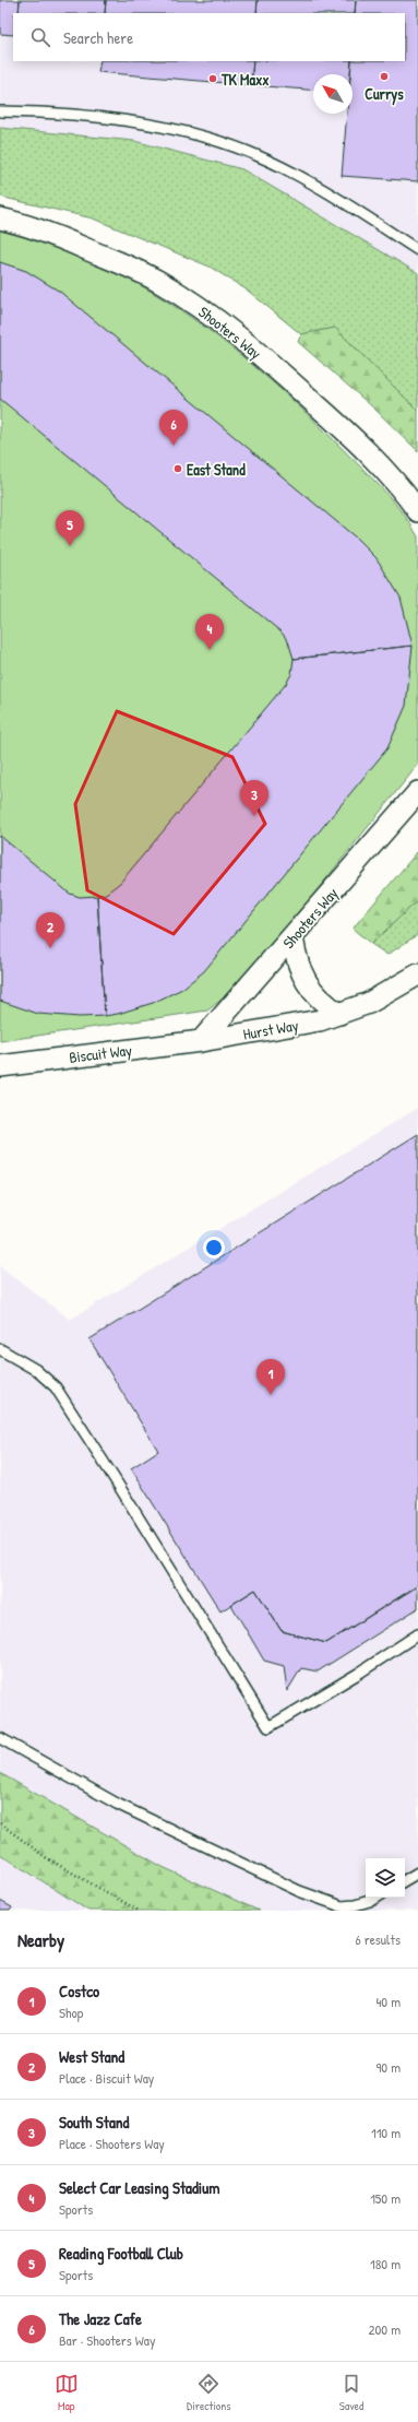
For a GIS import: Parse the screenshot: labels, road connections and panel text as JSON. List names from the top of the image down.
{
  "streets": {
    "street": ["Shooters Way", "Hurst Way", "Biscuit Way"]
  },
  "crossings": [
    ["Shooters Way", "Hurst Way"],
    ["Shooters Way", "Biscuit Way"],
    ["Hurst Way", "Biscuit Way"]
  ],
  "places": ["Currys", "TK Maxx", "East Stand"],
  "north": "top left",
  "page": {
    "search": "Search here",
    "pins": [
      "6",
      "5",
      "4",
      "3",
      "2",
      "1"
    ],
    "heading": ["Nearby", "6 results"],
    "list": [
      {
        "mark": "1",
        "name": "Costco",
        "note": "Shop",
        "value": "40 m"
      },
      {
        "mark": "2",
        "name": "West Stand",
        "note": "Place · Biscuit Way",
        "value": "90 m"
      },
      {
        "mark": "3",
        "name": "South Stand",
        "note": "Place · Shooters Way",
        "value": "110 m"
      },
      {
        "mark": "4",
        "name": "Select Car Leasing Stadium",
        "note": "Sports",
        "value": "150 m"
      },
      {
        "mark": "5",
        "name": "Reading Football Club",
        "note": "Sports",
        "value": "180 m"
      },
      {
        "mark": "6",
        "name": "The Jazz Cafe",
        "note": "Bar · Shooters Way",
        "value": "200 m"
      }
    ],
    "nav": ["Map", "Directions", "Saved"]
  }
}
